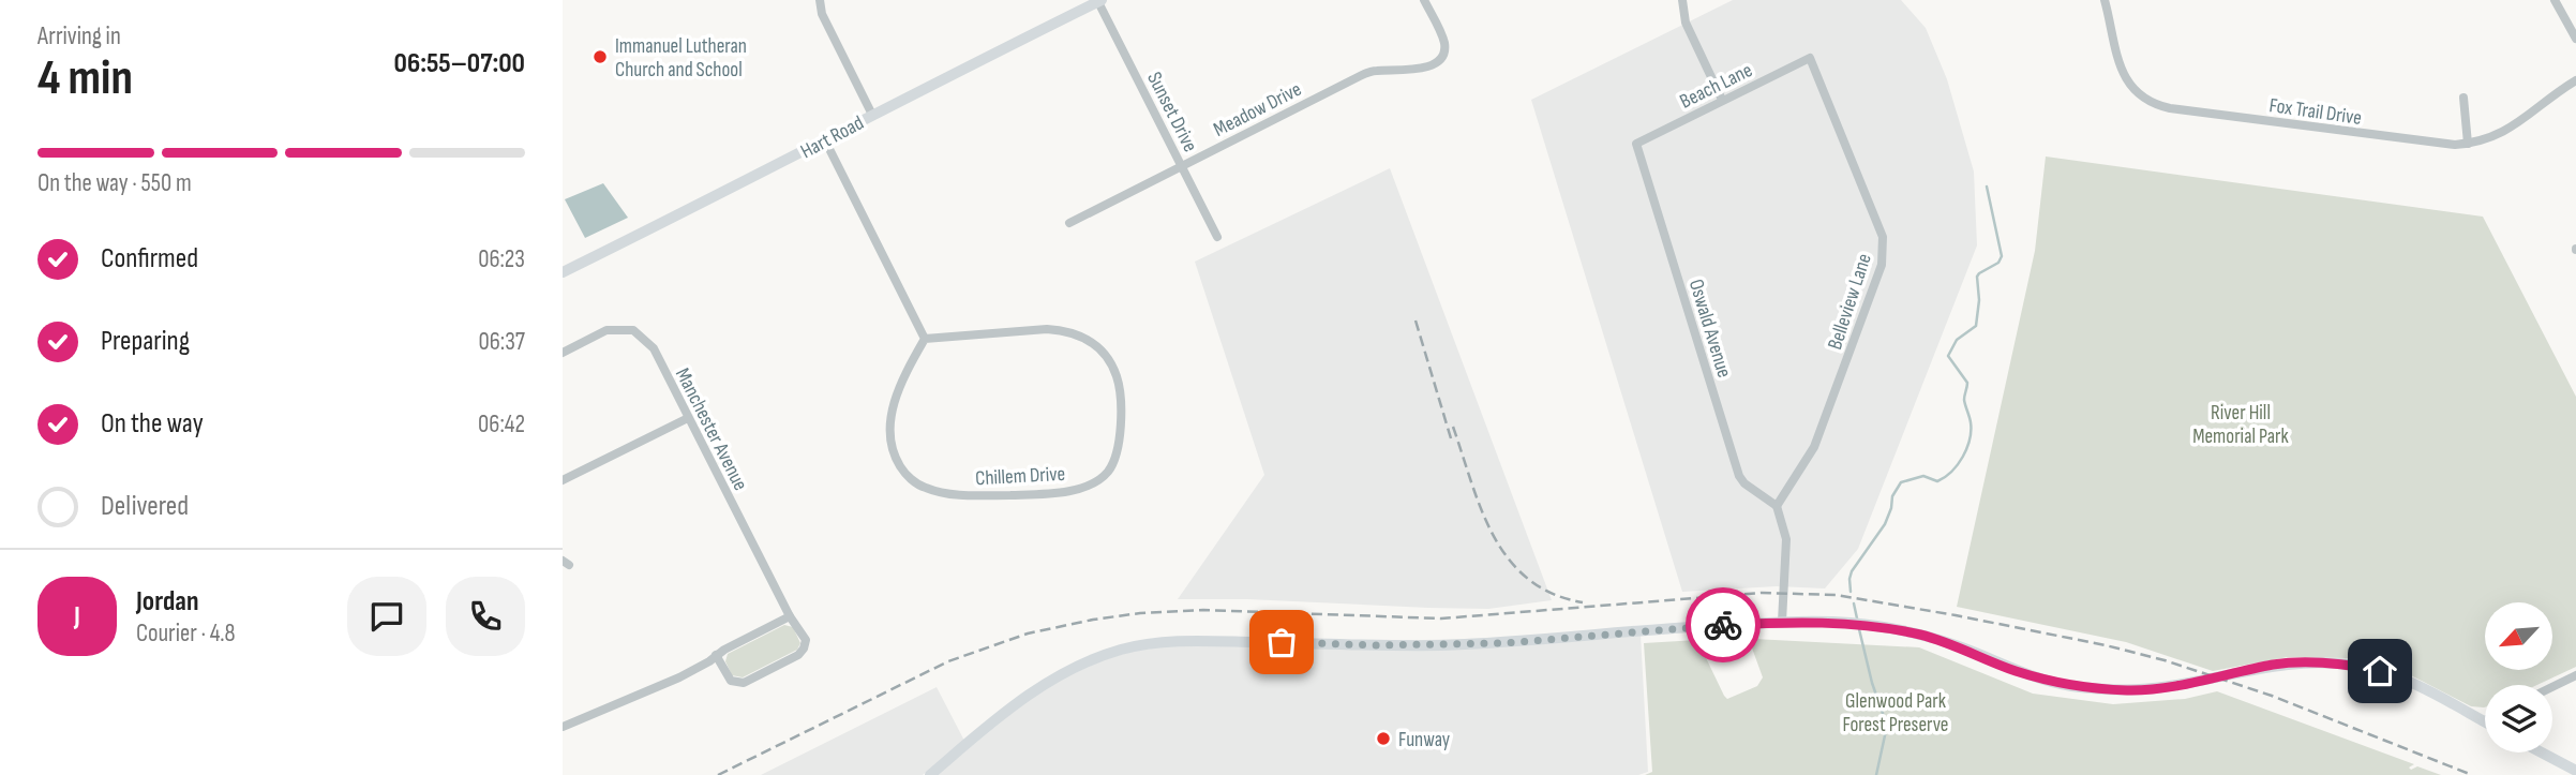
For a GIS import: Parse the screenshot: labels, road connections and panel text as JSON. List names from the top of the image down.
{
  "streets": {
    "main road": ["Hart Road"],
    "street": [
      "Beach Lane",
      "Meadow Drive",
      "Fox Trail Drive",
      "Sunset Drive",
      "Belleview Lane",
      "Oswald Avenue",
      "Manchester Avenue",
      "Chillem Drive"
    ]
  },
  "crossings": [
    ["Beach Lane", "Belleview Lane"],
    ["Beach Lane", "Oswald Avenue"],
    ["Meadow Drive", "Sunset Drive"],
    ["Sunset Drive", "Hart Road"],
    ["Belleview Lane", "Oswald Avenue"]
  ],
  "parks": ["River Hill Memorial Park", "Glenwood Park Forest Preserve"],
  "places": ["Immanuel Lutheran Church and School", "Funway"],
  "north": "bottom left",
  "page": {
    "heading": ["4 min", "Arriving in", "06:55–07:00"],
    "panel": ["Jordan", "Courier · 4.8"],
    "bar": "On the way · 550 m",
    "list": [
      ["Confirmed", "06:23"],
      ["Preparing", "06:37"],
      ["On the way", "06:42"],
      "Delivered"
    ],
    "round": "J"
  }
}
